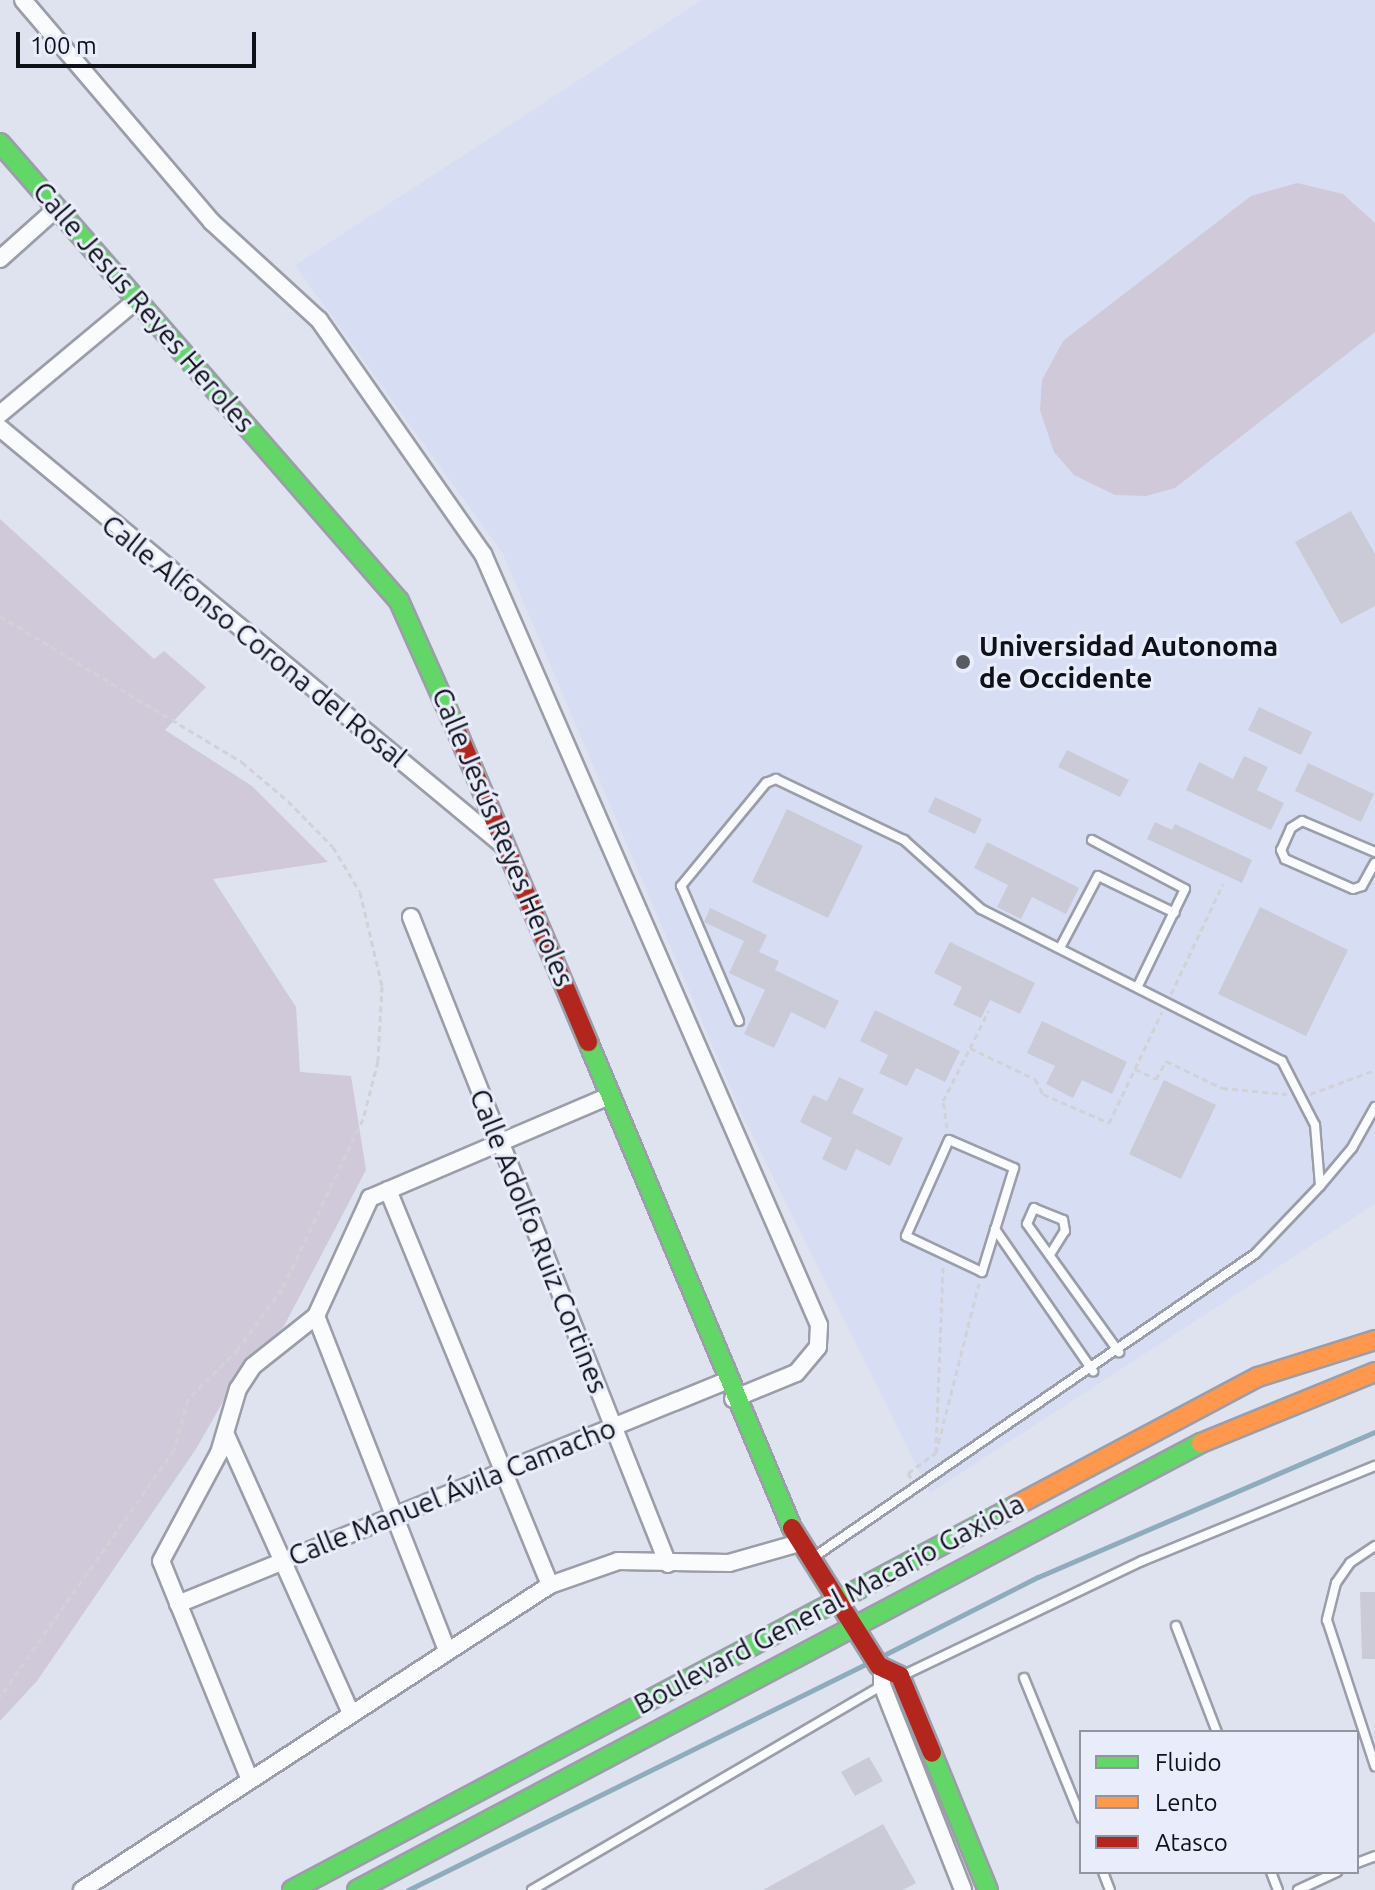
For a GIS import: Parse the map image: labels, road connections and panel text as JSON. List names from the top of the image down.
{
  "streets": {
    "main road": ["Calle Jesús Reyes Heroles", "Boulevard General Macario Gaxiola"],
    "street": ["Calle Alfonso Corona del Rosal", "Calle Adolfo Ruiz Cortines", "Calle Manuel Ávila Camacho"]
  },
  "crossings": [
    ["Calle Jesús Reyes Heroles", "Calle Alfonso Corona del Rosal"],
    ["Calle Jesús Reyes Heroles", "Calle Manuel Ávila Camacho"],
    ["Calle Jesús Reyes Heroles", "Boulevard General Macario Gaxiola"],
    ["Calle Adolfo Ruiz Cortines", "Calle Manuel Ávila Camacho"]
  ],
  "places": ["Universidad Autonoma de Occidente"],
  "legend": ["Fluido", "Lento", "Atasco"],
  "scale_bar": "100 m"
}
